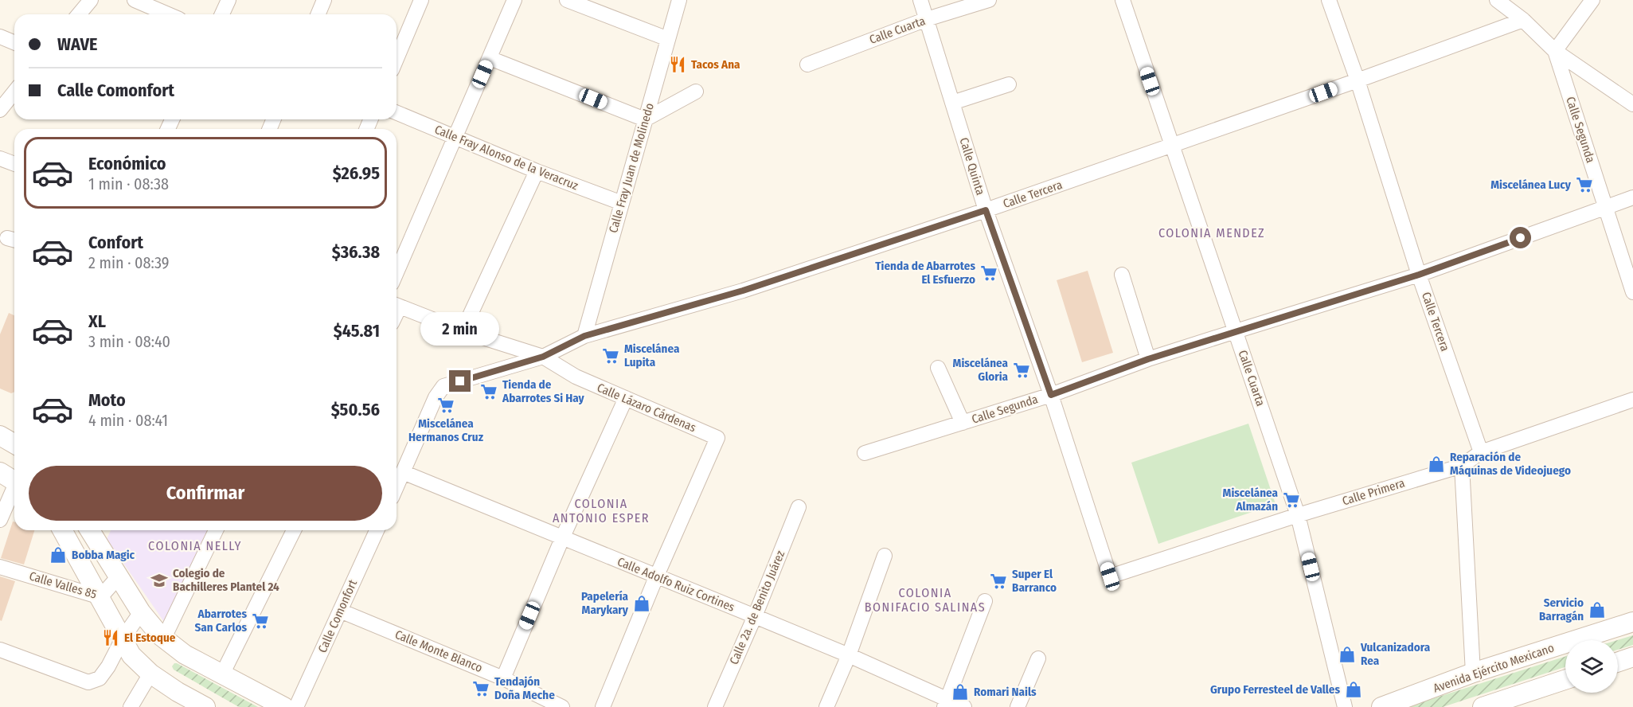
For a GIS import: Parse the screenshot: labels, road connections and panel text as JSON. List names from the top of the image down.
{
  "streets": {
    "main road": ["Avenida Ejército Mexicano"],
    "street": [
      "Calle Cuarta",
      "Calle Segunda",
      "Calle Fray Alonso de la Veracruz",
      "Calle Quinta",
      "Calle Fray Juan de Molinedo",
      "Calle Tercera",
      "Calle Lázaro Cárdenas",
      "Calle Primera",
      "Calle Adolfo Ruiz Cortines",
      "Calle Valles 85",
      "Calle 2a. de Benito Juárez",
      "Calle Comonfort",
      "Calle Monte Blanco"
    ]
  },
  "crossings": [
    ["Calle Cuarta", "Calle Segunda"],
    ["Calle Cuarta", "Calle Quinta"],
    ["Calle Cuarta", "Calle Tercera"],
    ["Calle Cuarta", "Calle Primera"],
    ["Calle Segunda", "Calle Quinta"],
    ["Calle Segunda", "Calle Tercera"],
    ["Calle Fray Alonso de la Veracruz", "Calle Fray Juan de Molinedo"],
    ["Calle Quinta", "Calle Tercera"],
    ["Calle Quinta", "Calle Primera"],
    ["Calle Fray Juan de Molinedo", "Calle Tercera"],
    ["Calle Tercera", "Calle Lázaro Cárdenas"],
    ["Calle Tercera", "Calle Primera"],
    ["Calle Lázaro Cárdenas", "Calle Adolfo Ruiz Cortines"],
    ["Calle Adolfo Ruiz Cortines", "Calle 2a. de Benito Juárez"],
    ["Calle Comonfort", "Calle Monte Blanco"]
  ],
  "districts": [
    "COLONIA MENDEZ",
    "COLONIA ANTONIO ESPER",
    "COLONIA NELLY",
    "COLONIA BONIFACIO SALINAS"
  ],
  "places": {
    "restaurant": ["Tacos Ana", "El Estoque"],
    "supermarket": [
      "Miscelánea Lucy",
      "Tienda de Abarrotes El Esfuerzo",
      "Miscelánea Lupita",
      "Miscelánea Gloria",
      "Tienda de Abarrotes Si Hay",
      "Miscelánea Hermanos Cruz",
      "Miscelánea Almazán",
      "Super El Barranco",
      "Abarrotes San Carlos",
      "Tendajón Doña Meche"
    ],
    "shop": [
      "Reparación de Máquinas de Videojuego",
      "Bobba Magic",
      "Papelería Marykary",
      "Servicio Barragán",
      "Vulcanizadora Rea",
      "Grupo Ferresteel de Valles",
      "Romari Nails"
    ],
    "school or university": ["Colegio de Bachilleres Plantel 24"]
  },
  "page": {
    "banner": ["WAVE", "Calle Comonfort"],
    "list": [
      {
        "name": "Económico",
        "note": "1 min · 08:38",
        "value": "$26.95"
      },
      {
        "name": "Confort",
        "note": "2 min · 08:39",
        "value": "$36.38"
      },
      {
        "name": "XL",
        "note": "3 min · 08:40",
        "value": "$45.81"
      },
      {
        "name": "Moto",
        "note": "4 min · 08:41",
        "value": "$50.56"
      }
    ],
    "bubble": "2 min",
    "buttons": "Confirmar"
  }
}
